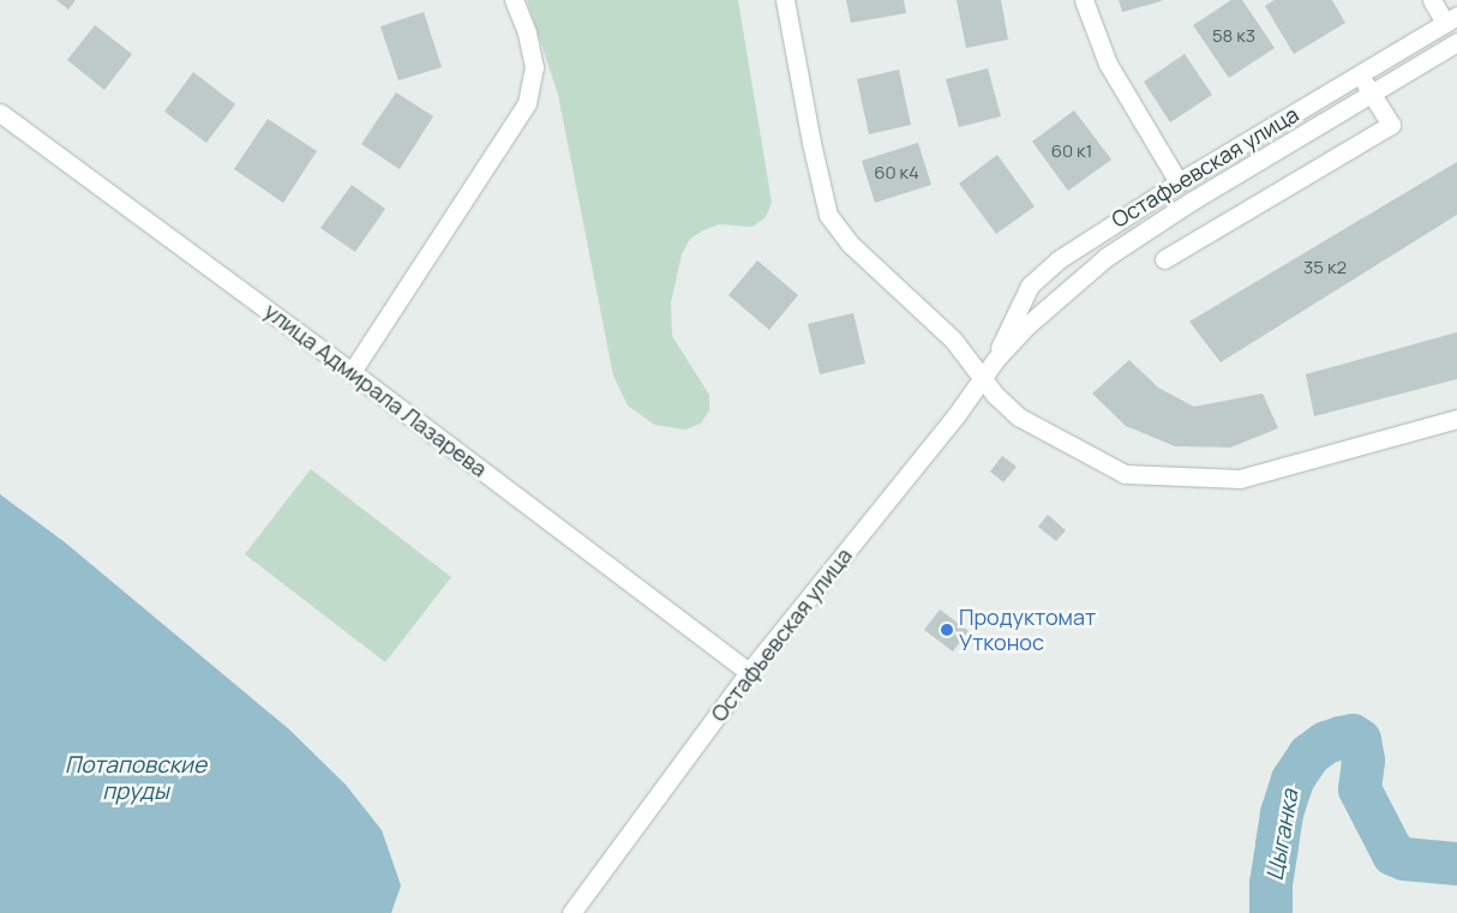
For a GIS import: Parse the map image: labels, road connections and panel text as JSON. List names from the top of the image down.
{
  "streets": {
    "street": ["Остафьевская улица", "улица Адмирала Лазарева"]
  },
  "crossings": [
    ["Остафьевская улица", "улица Адмирала Лазарева"]
  ],
  "water": ["Потаповские пруды", "Цыганка"],
  "places": ["Продуктомат Утконос"],
  "house_numbers": [
    "58 к3",
    "60 к1",
    "60 к4",
    "35 к2"
  ]
}
